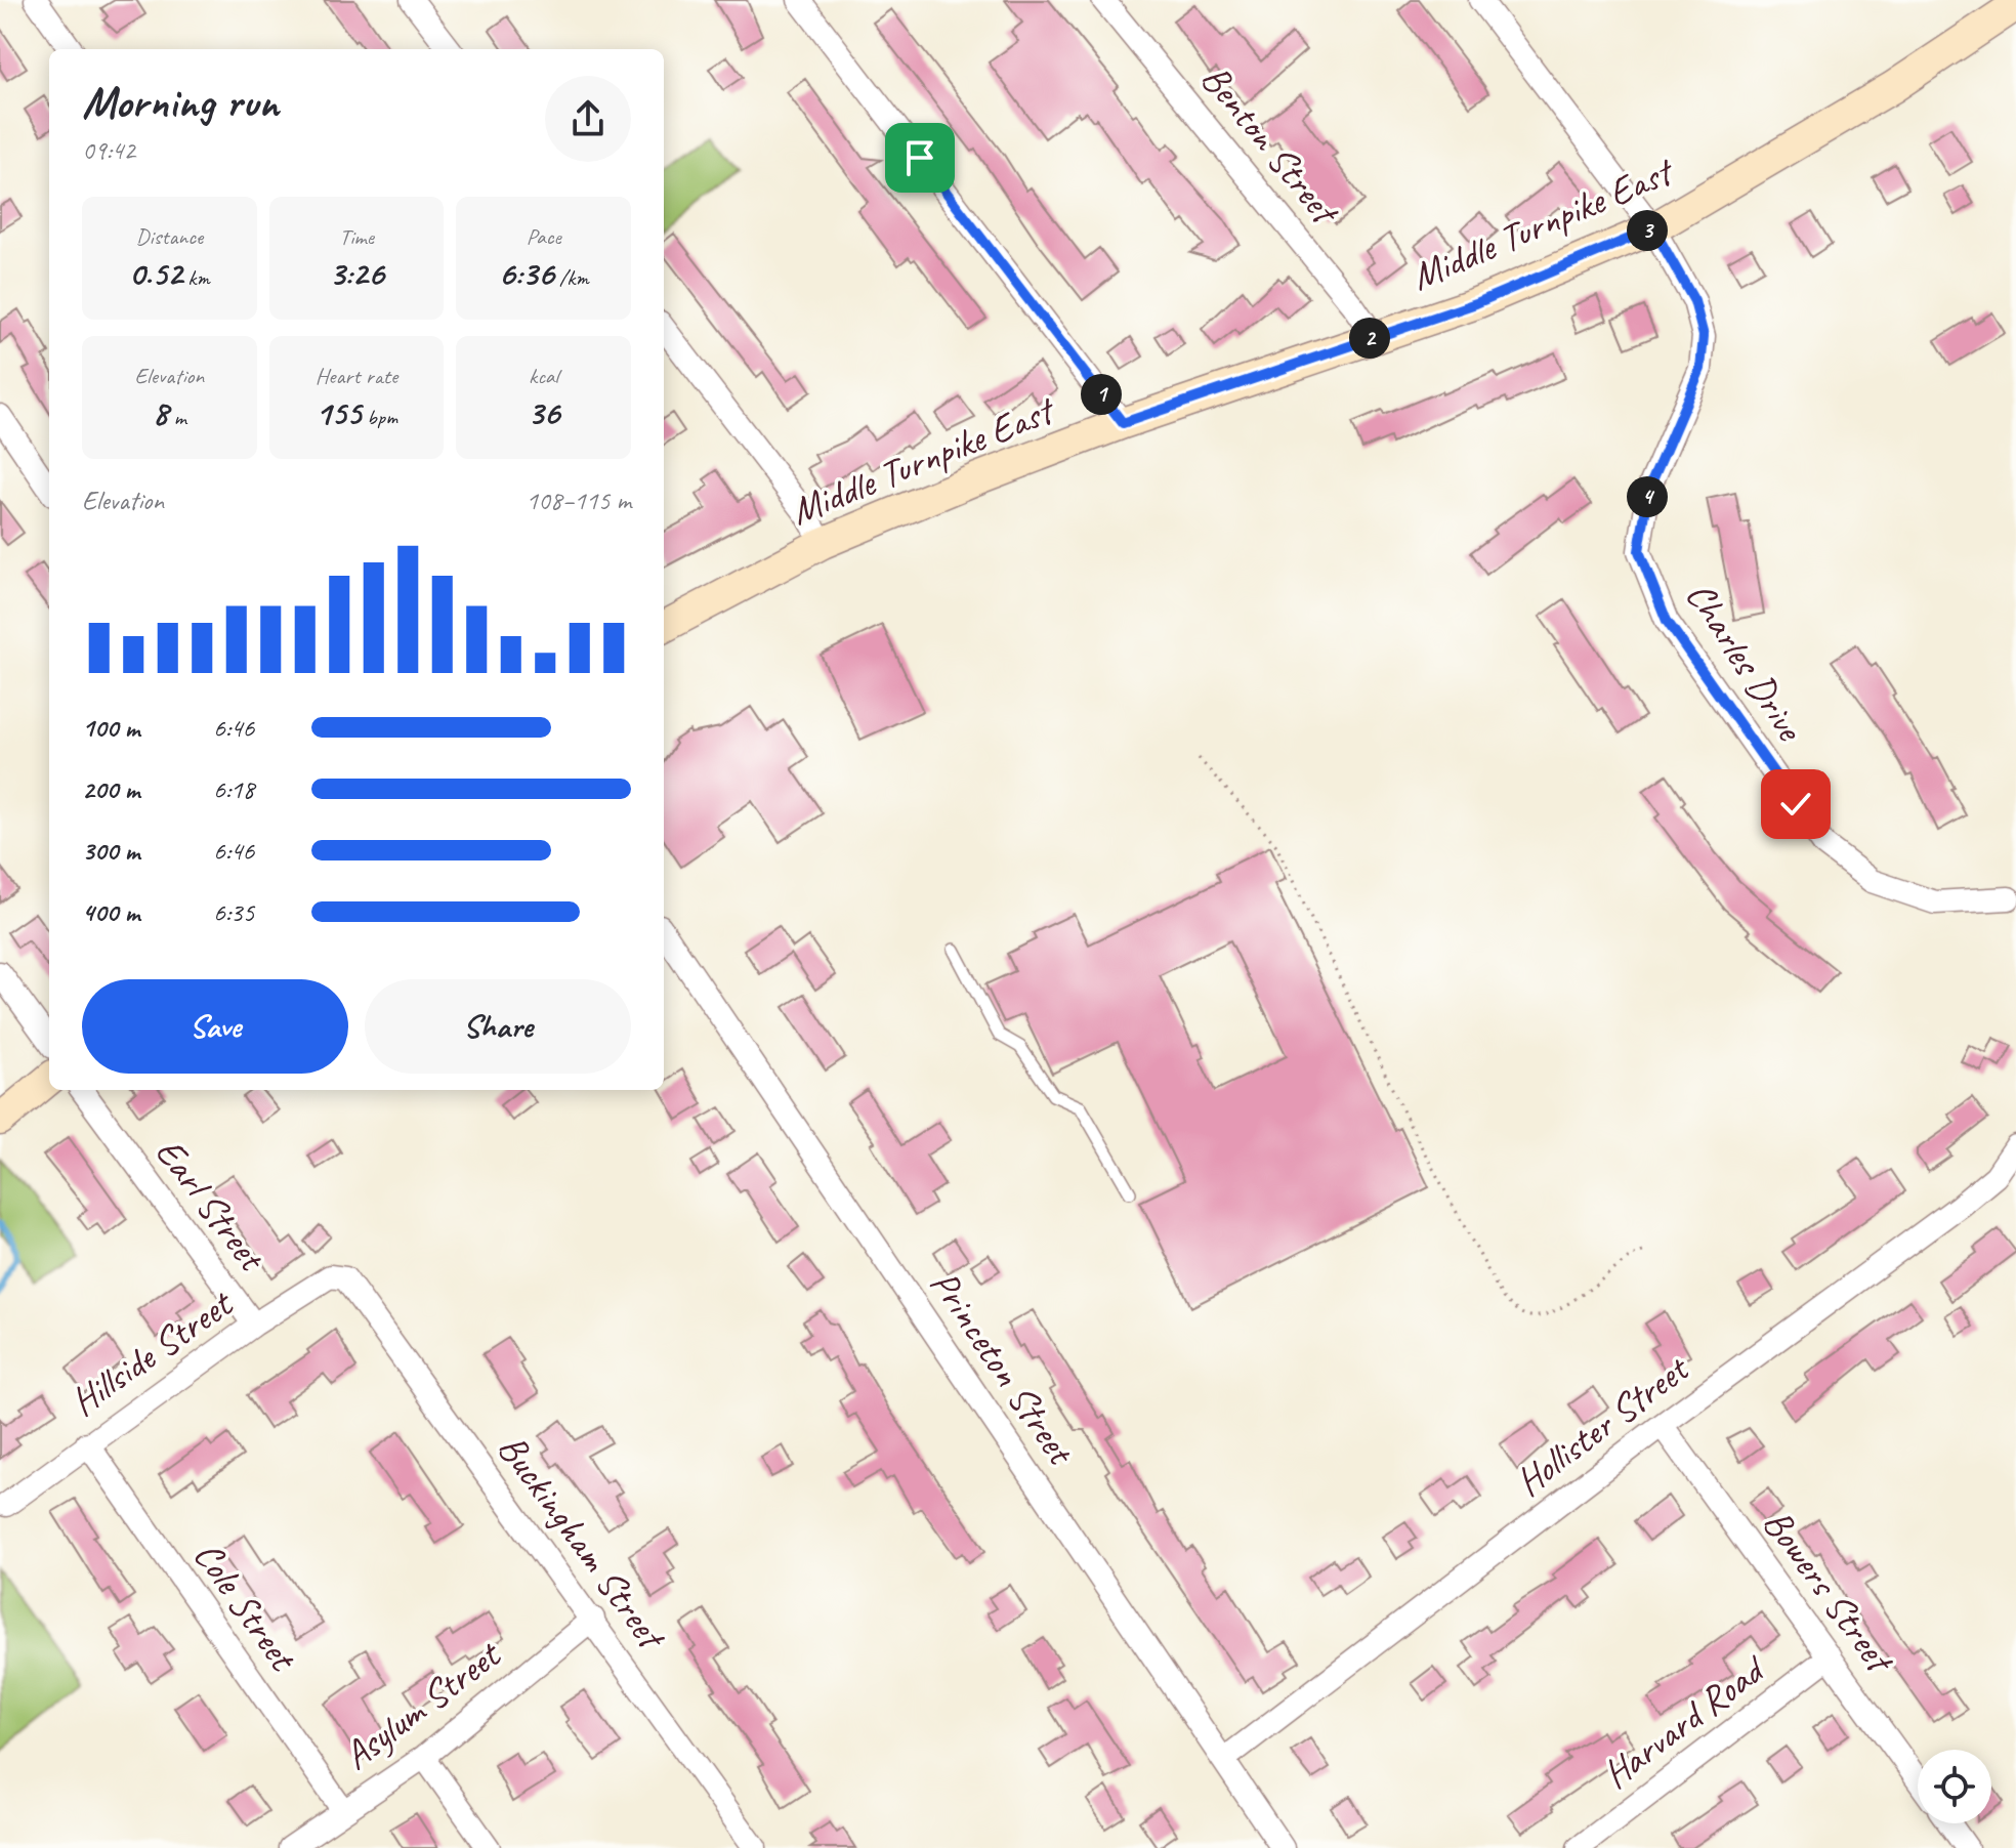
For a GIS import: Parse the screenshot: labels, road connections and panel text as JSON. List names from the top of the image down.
{
  "streets": {
    "main road": ["Middle Turnpike East"],
    "street": [
      "Benton Street",
      "Charles Drive",
      "Earl Street",
      "Hillside Street",
      "Princeton Street",
      "Hollister Street",
      "Buckingham Street",
      "Bowers Street",
      "Cole Street",
      "Asylum Street",
      "Harvard Road"
    ]
  },
  "crossings": [
    ["Benton Street", "Middle Turnpike East"],
    ["Middle Turnpike East", "Charles Drive"],
    ["Earl Street", "Hillside Street"],
    ["Hillside Street", "Buckingham Street"],
    ["Hillside Street", "Cole Street"],
    ["Princeton Street", "Hollister Street"],
    ["Hollister Street", "Bowers Street"],
    ["Buckingham Street", "Asylum Street"],
    ["Bowers Street", "Harvard Road"],
    ["Cole Street", "Asylum Street"]
  ],
  "page": {
    "heading": ["Morning run", "09:42"],
    "stats": [
      ["Distance", "0.52 km"],
      ["Time", "3:26"],
      ["Pace", "6:36 /km"],
      ["Elevation", "8 m"],
      ["Heart rate", "155 bpm"],
      ["kcal", "36"]
    ],
    "pins": [
      "3",
      "2",
      "1",
      "4"
    ],
    "chart": ["Elevation", "108–115 m"],
    "list": [
      {
        "name": "100 m",
        "note": "6:46"
      },
      {
        "name": "200 m",
        "note": "6:18"
      },
      {
        "name": "300 m",
        "note": "6:46"
      },
      {
        "name": "400 m",
        "note": "6:35"
      }
    ],
    "buttons": ["Save", "Share"]
  }
}
